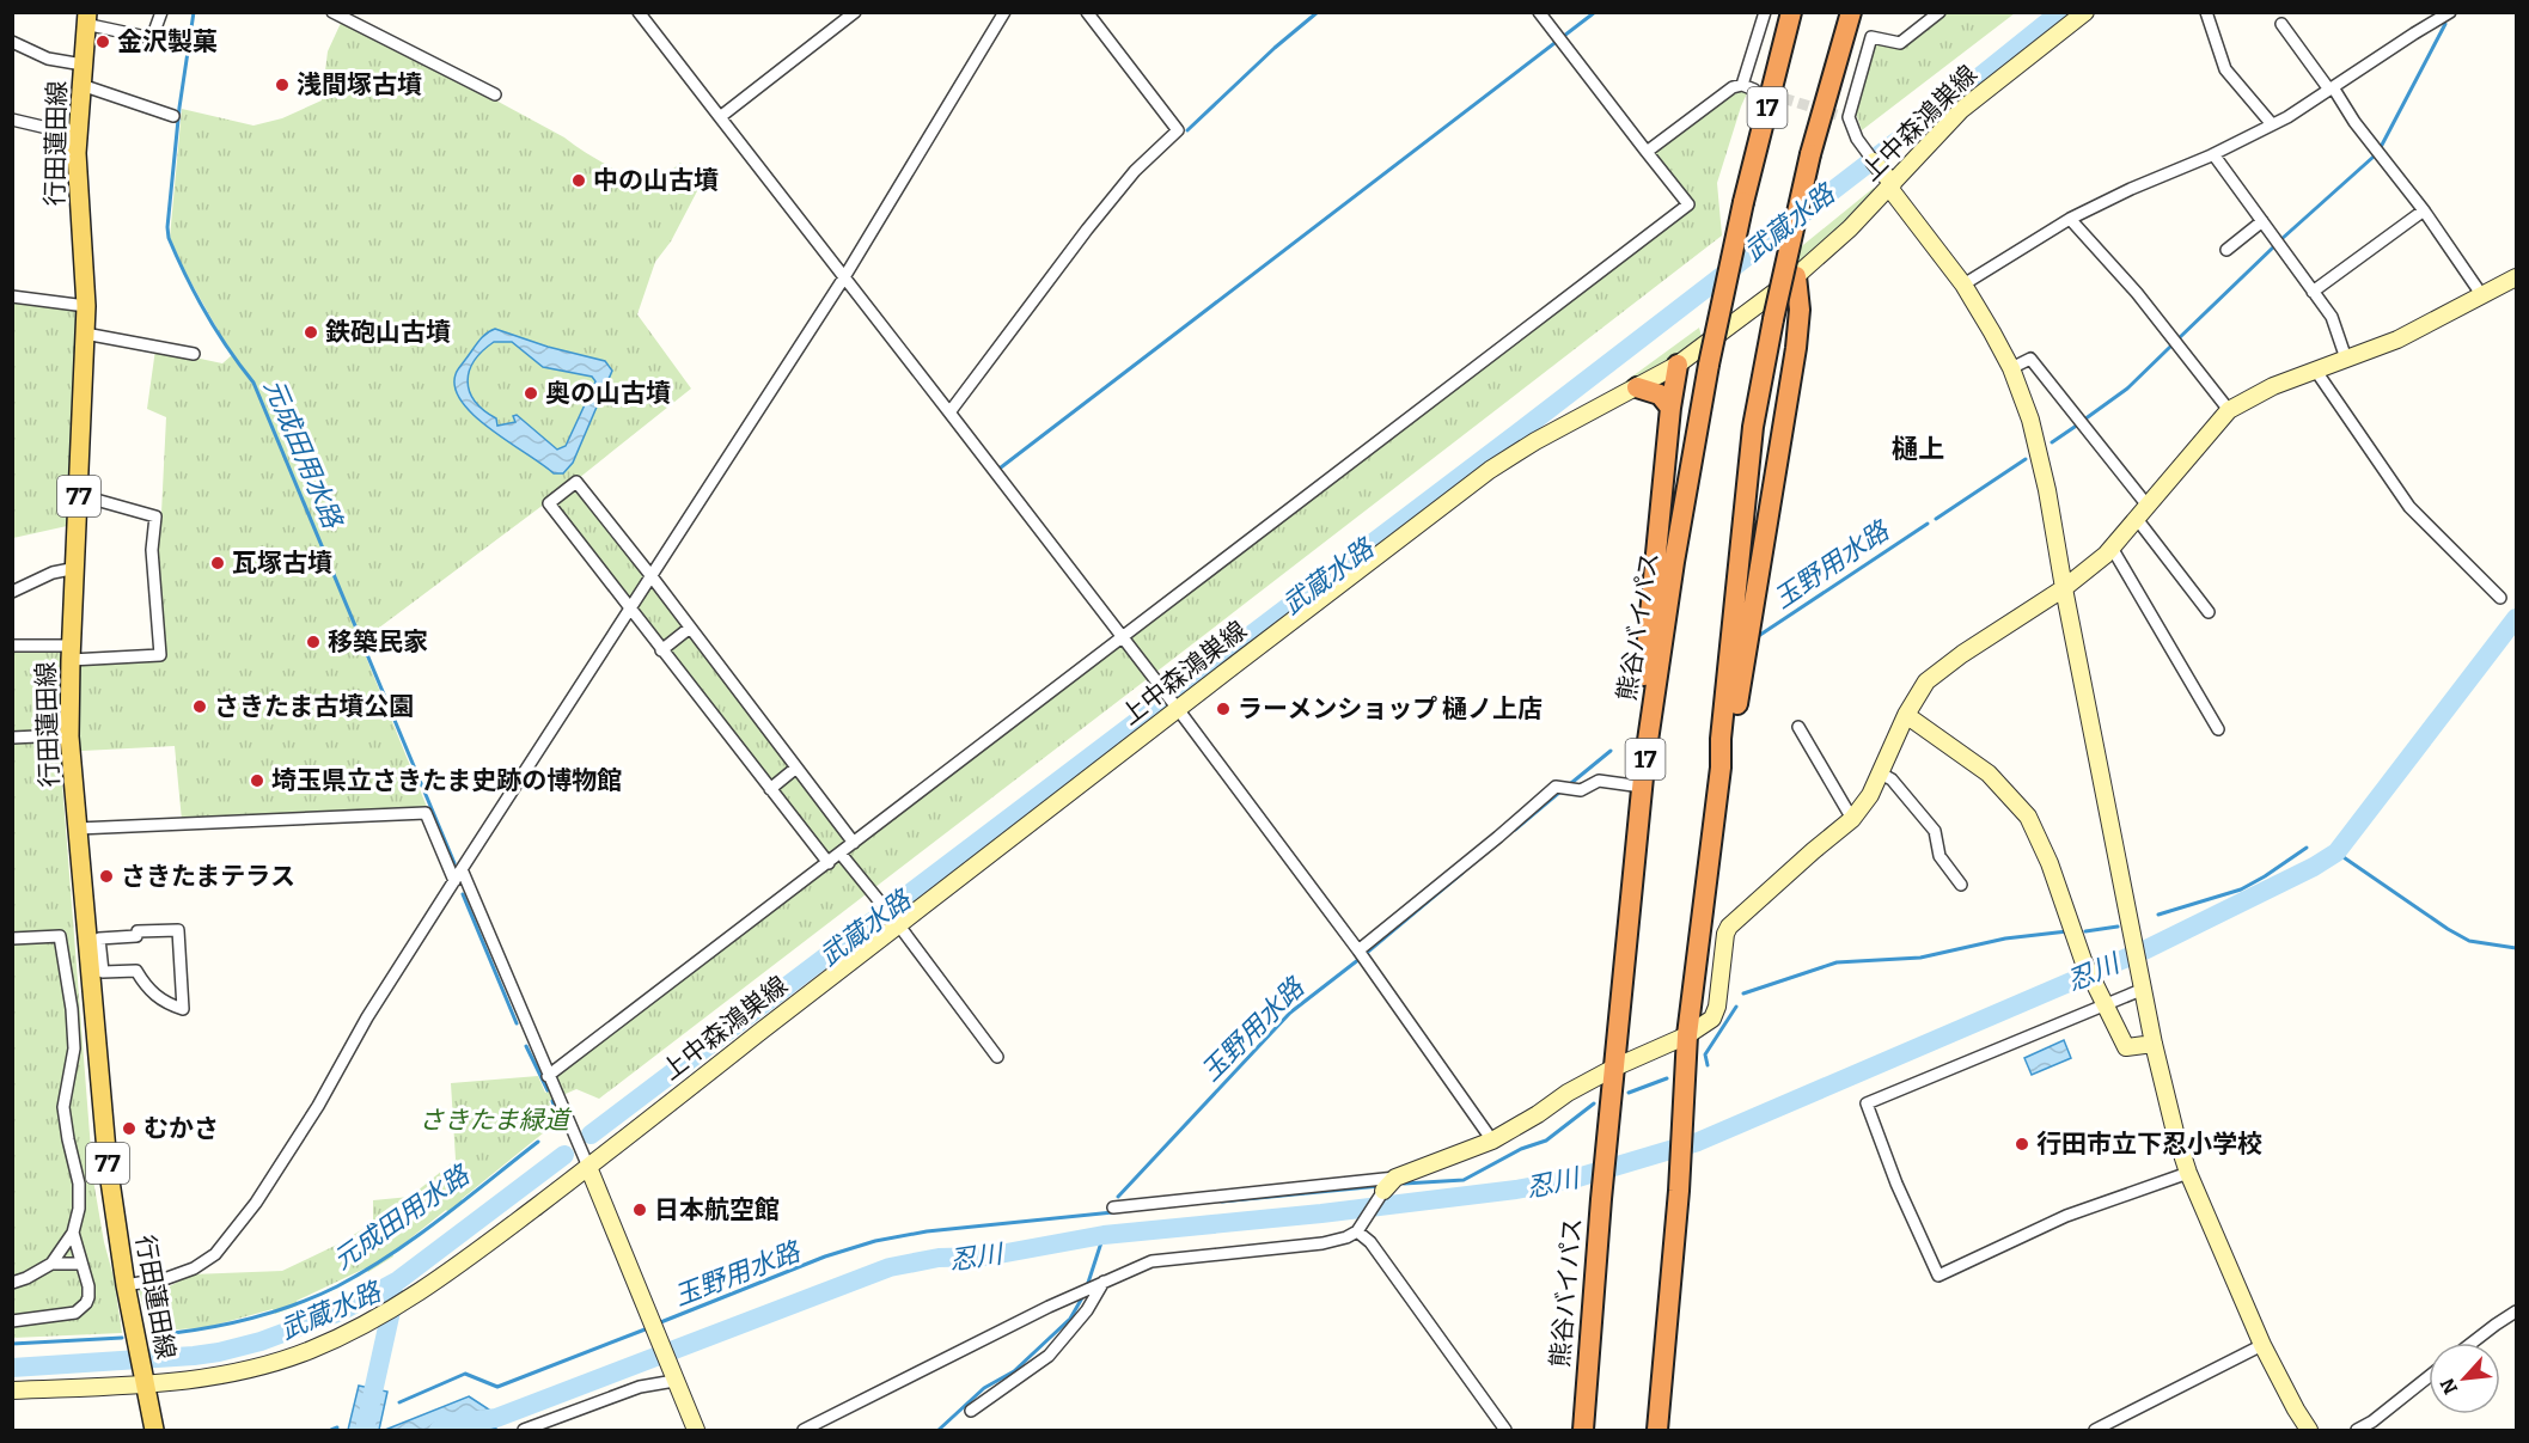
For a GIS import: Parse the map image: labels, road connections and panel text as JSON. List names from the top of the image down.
{
  "streets": {
    "highway": ["17", "熊谷バイパス"],
    "main road": ["行田蓮田線", "77"],
    "street": ["上中森鴻巣線"]
  },
  "crossings": [
    ["17", "上中森鴻巣線"],
    ["17", "熊谷バイパス"],
    ["上中森鴻巣線", "行田蓮田線"]
  ],
  "districts": ["樋上"],
  "water": [
    "武蔵水路",
    "元成田用水路",
    "玉野用水路",
    "忍川"
  ],
  "parks": ["さきたま緑道"],
  "places": [
    "金沢製菓",
    "浅間塚古墳",
    "中の山古墳",
    "鉄砲山古墳",
    "奥の山古墳",
    "瓦塚古墳",
    "移築民家",
    "さきたま古墳公園",
    "ラーメンショップ 樋ノ上店",
    "埼玉県立さきたま史跡の博物館",
    "さきたまテラス",
    "むかさ",
    "行田市立下忍小学校",
    "日本航空館"
  ],
  "north": "bottom left"
}
